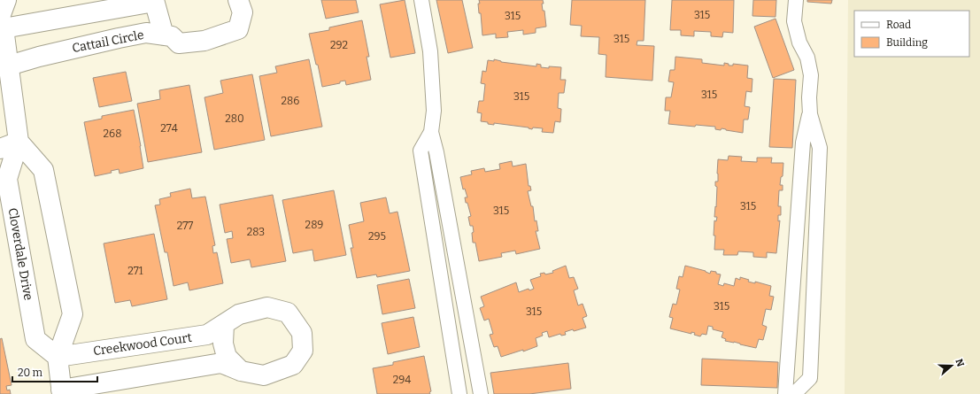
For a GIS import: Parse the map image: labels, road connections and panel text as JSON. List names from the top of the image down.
{
  "streets": {
    "street": ["Cattail Circle", "Cloverdale Drive", "Creekwood Court"]
  },
  "crossings": [
    ["Cattail Circle", "Cloverdale Drive"],
    ["Cloverdale Drive", "Creekwood Court"]
  ],
  "house_numbers": [
    "315",
    "315",
    "315",
    "292",
    "315",
    "315",
    "286",
    "280",
    "274",
    "268",
    "315",
    "315",
    "289",
    "277",
    "283",
    "295",
    "271",
    "315",
    "315",
    "294"
  ],
  "legend": ["Road", "Building"],
  "scale_bar": "20 m",
  "north": "right"
}
